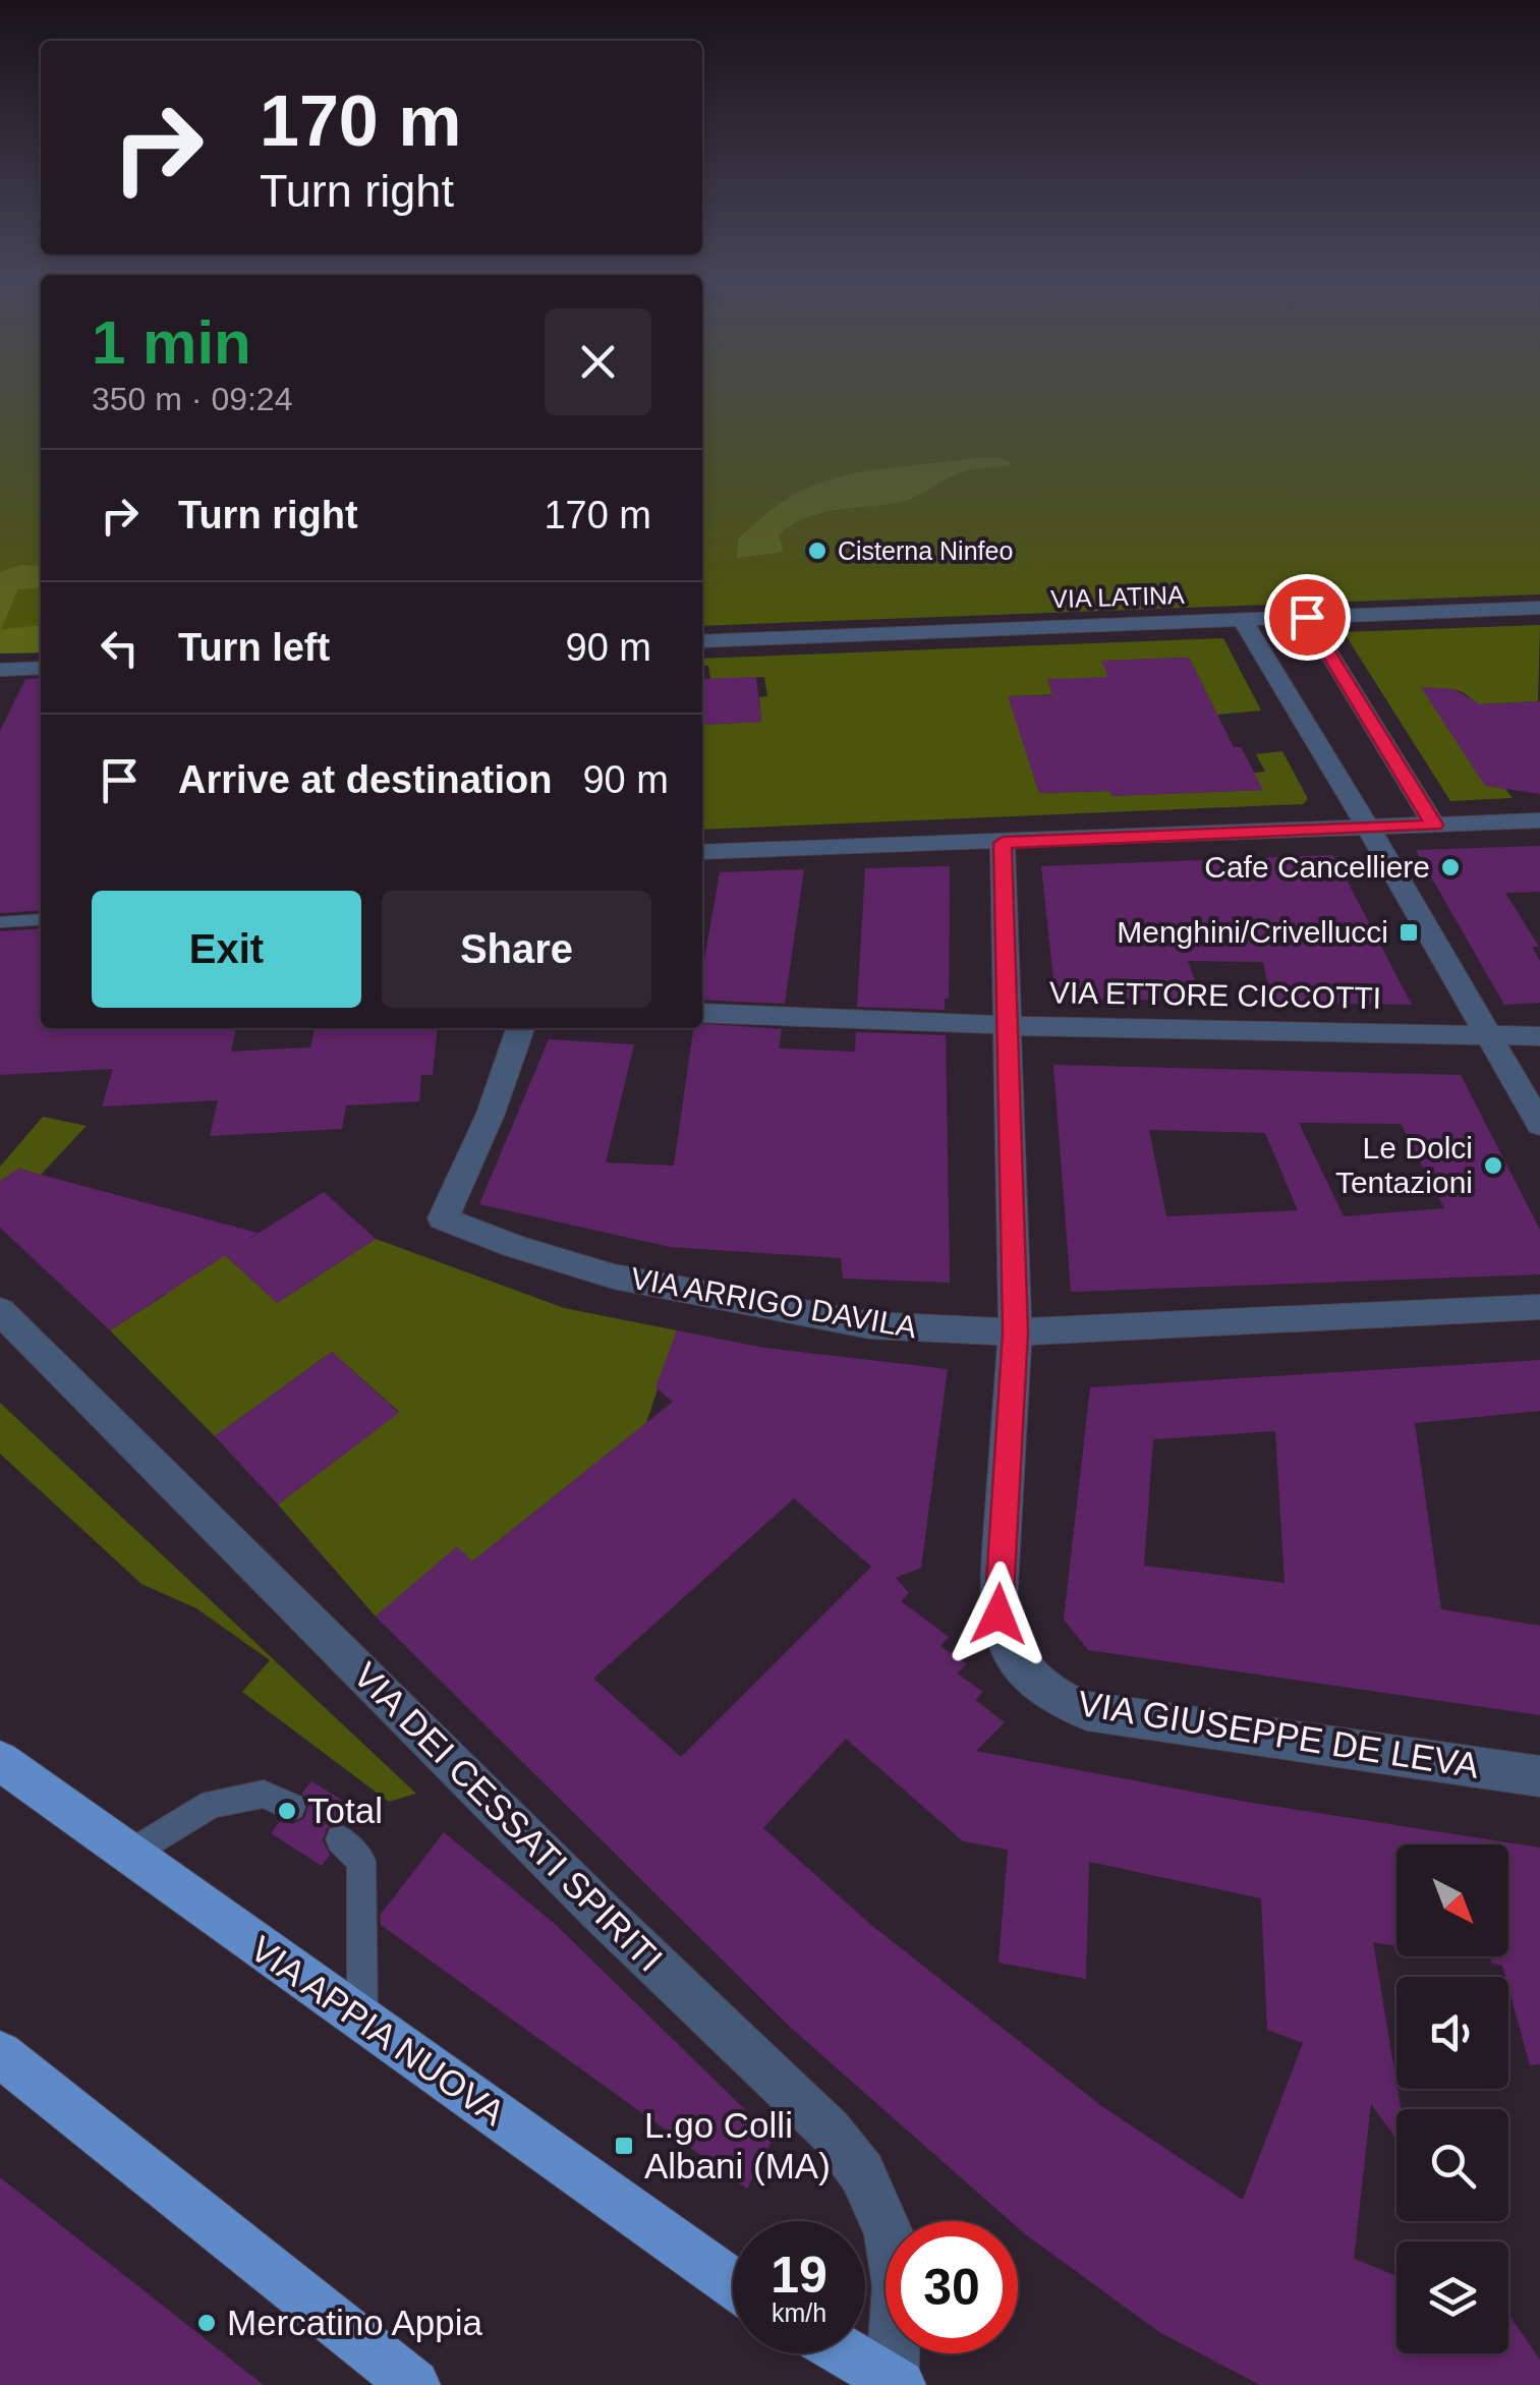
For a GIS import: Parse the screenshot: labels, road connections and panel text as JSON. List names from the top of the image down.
{
  "streets": {
    "main road": ["VIA APPIA NUOVA"],
    "street": [
      "VIA LATINA",
      "VIA ETTORE CICCOTTI",
      "VIA ARRIGO DAVILA",
      "VIA GIUSEPPE DE LEVA",
      "VIA DEI CESSATI SPIRITI"
    ]
  },
  "crossings": [
    ["VIA ARRIGO DAVILA", "VIA GIUSEPPE DE LEVA"]
  ],
  "places": {
    "other": [
      "Cisterna Ninfeo",
      "Cafe Cancelliere",
      "Le Dolci Tentazioni",
      "Total",
      "Mercatino Appia"
    ],
    "transit": ["Menghini/Crivellucci", "L.go Colli Albani (MA)"]
  },
  "north": "bottom right",
  "page": {
    "turn": ["170 m", "Turn right"],
    "heading": ["1 min", "350 m · 09:24"],
    "list": [
      {
        "name": "Turn right",
        "value": "170 m"
      },
      {
        "name": "Turn left",
        "value": "90 m"
      },
      {
        "name": "Arrive at destination",
        "value": "90 m"
      }
    ],
    "buttons": ["Exit", "Share"],
    "speed": "19 km/h",
    "limit": "30"
  }
}
